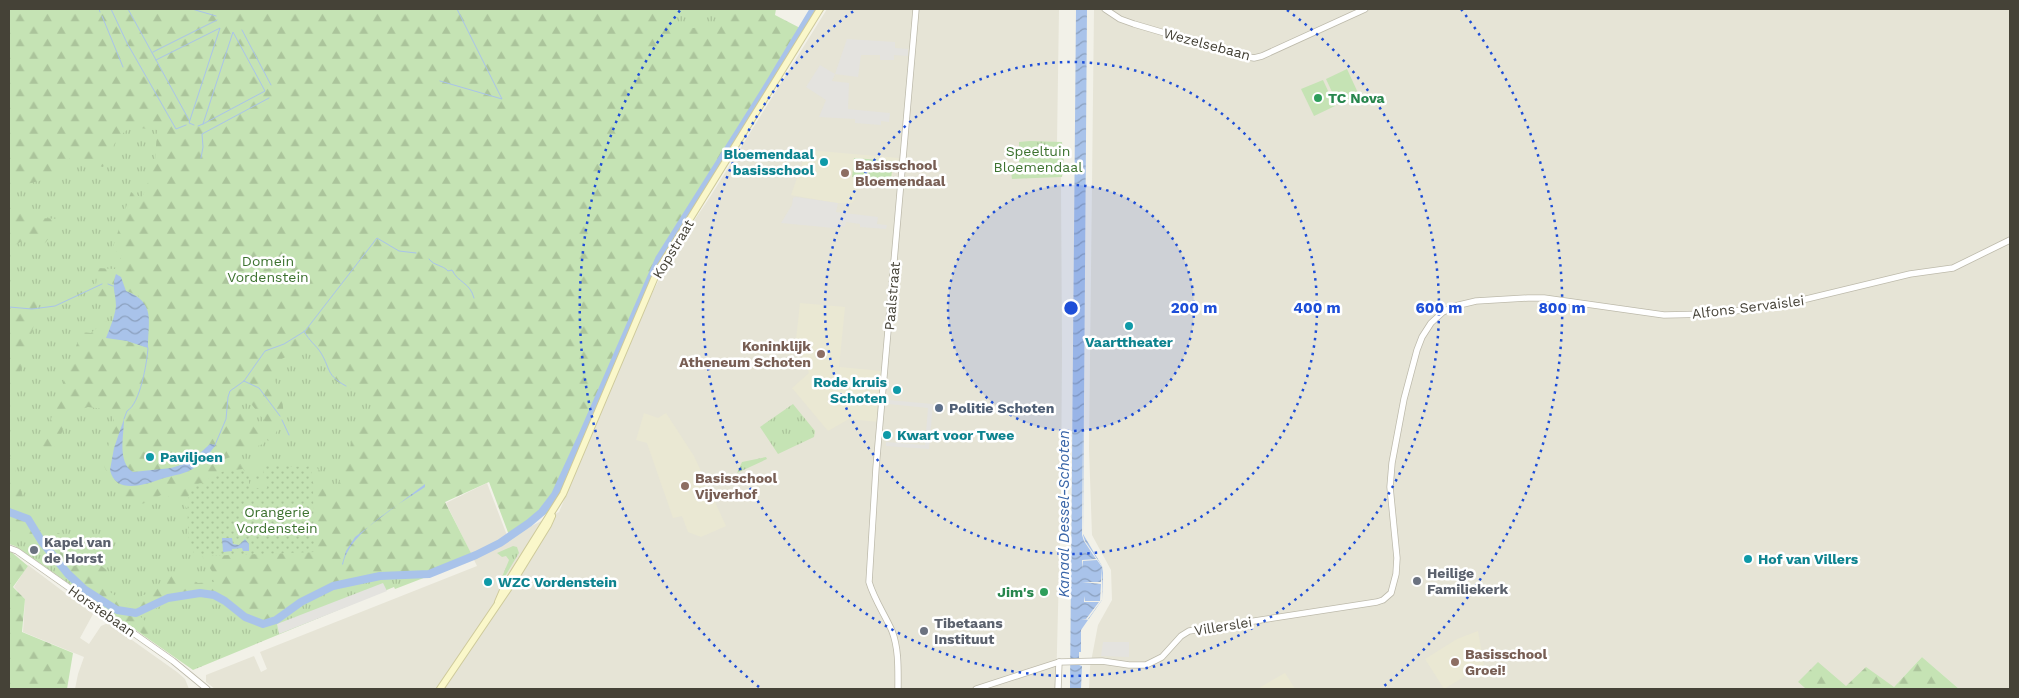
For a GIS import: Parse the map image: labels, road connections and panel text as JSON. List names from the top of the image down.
{
  "streets": {
    "main road": ["Kopstraat"],
    "street": [
      "Wezelsebaan",
      "Paalstraat",
      "Alfons Servaislei",
      "Horstebaan",
      "Villerslei"
    ]
  },
  "crossings": [
    ["Alfons Servaislei", "Villerslei"]
  ],
  "water": ["Kanaal Dessel-Schoten"],
  "parks": ["Speeltuin Bloemendaal", "Domein Vordenstein", "Orangerie Vordenstein"],
  "places": [
    "TC Nova",
    "Bloemendaal basisschool",
    "Basisschool Bloemendaal",
    "Vaarttheater",
    "Koninklijk Atheneum Schoten",
    "Rode kruis Schoten",
    "Politie Schoten",
    "Kwart voor Twee",
    "Paviljoen",
    "Basisschool Vijverhof",
    "Kapel van de Horst",
    "Hof van Villers",
    "Heilige Familiekerk",
    "WZC Vordenstein",
    "Jim's",
    "Tibetaans Instituut",
    "Basisschool Groei!"
  ],
  "rings": [
    "200 m",
    "400 m",
    "600 m",
    "800 m"
  ]
}
